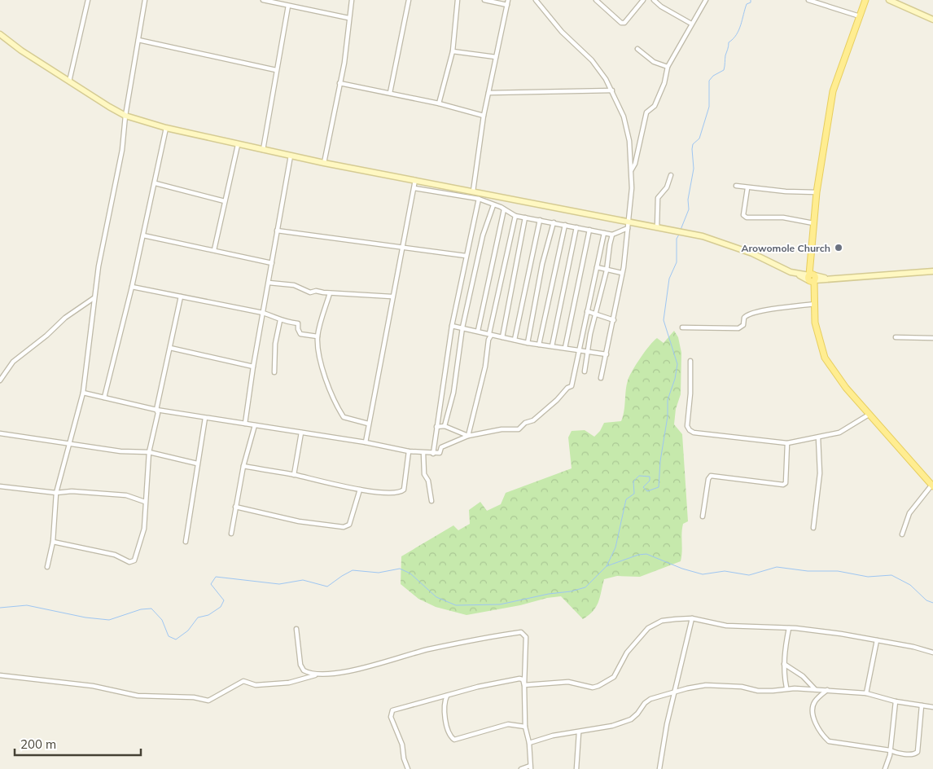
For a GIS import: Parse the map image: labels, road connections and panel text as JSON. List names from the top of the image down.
{
  "places": ["Arowomole Church"],
  "scale_bar": "200 m"
}
